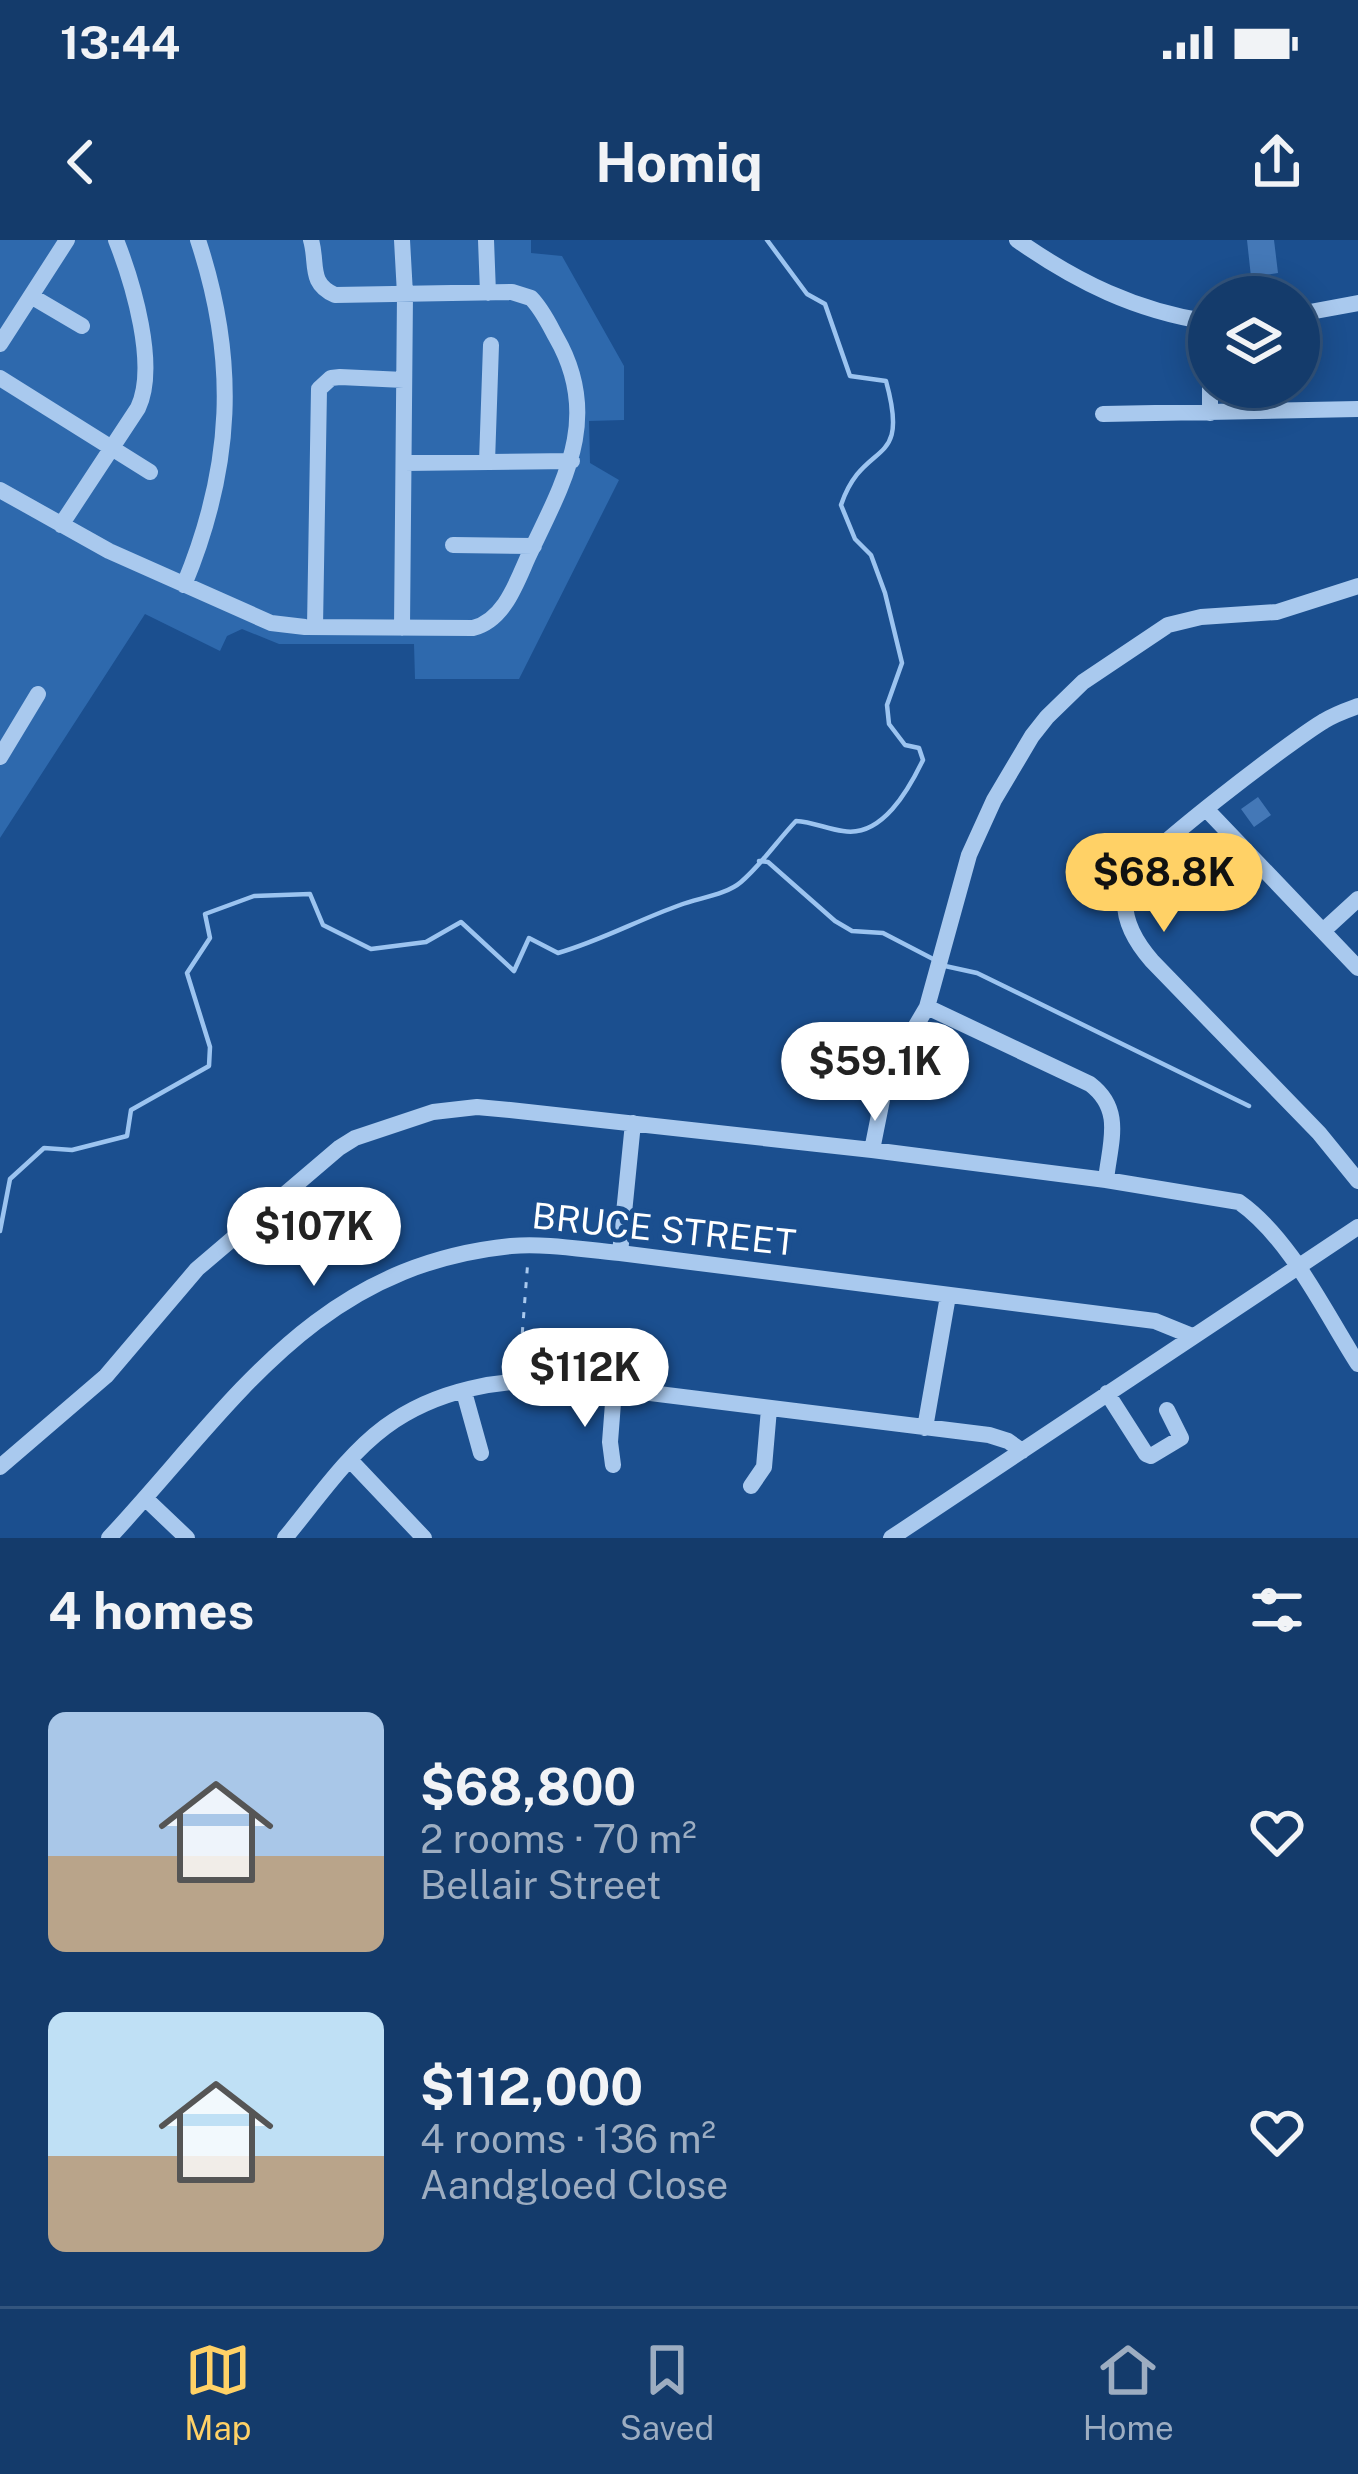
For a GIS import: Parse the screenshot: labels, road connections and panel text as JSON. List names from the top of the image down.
{
  "streets": {
    "street": ["BRUCE STREET"]
  },
  "page": {
    "status": "13:44",
    "header": "Homiq",
    "price": [
      "$68.8K",
      "$59.1K",
      "$107K",
      "$112K"
    ],
    "heading": "4 homes",
    "list": [
      {
        "name": "$68,800",
        "note": "2 rooms · 70 m² · Bellair Street"
      },
      {
        "name": "$112,000",
        "note": "4 rooms · 136 m² · Aandgloed Close"
      }
    ],
    "tabs": ["Map", "Saved", "Home"]
  }
}
